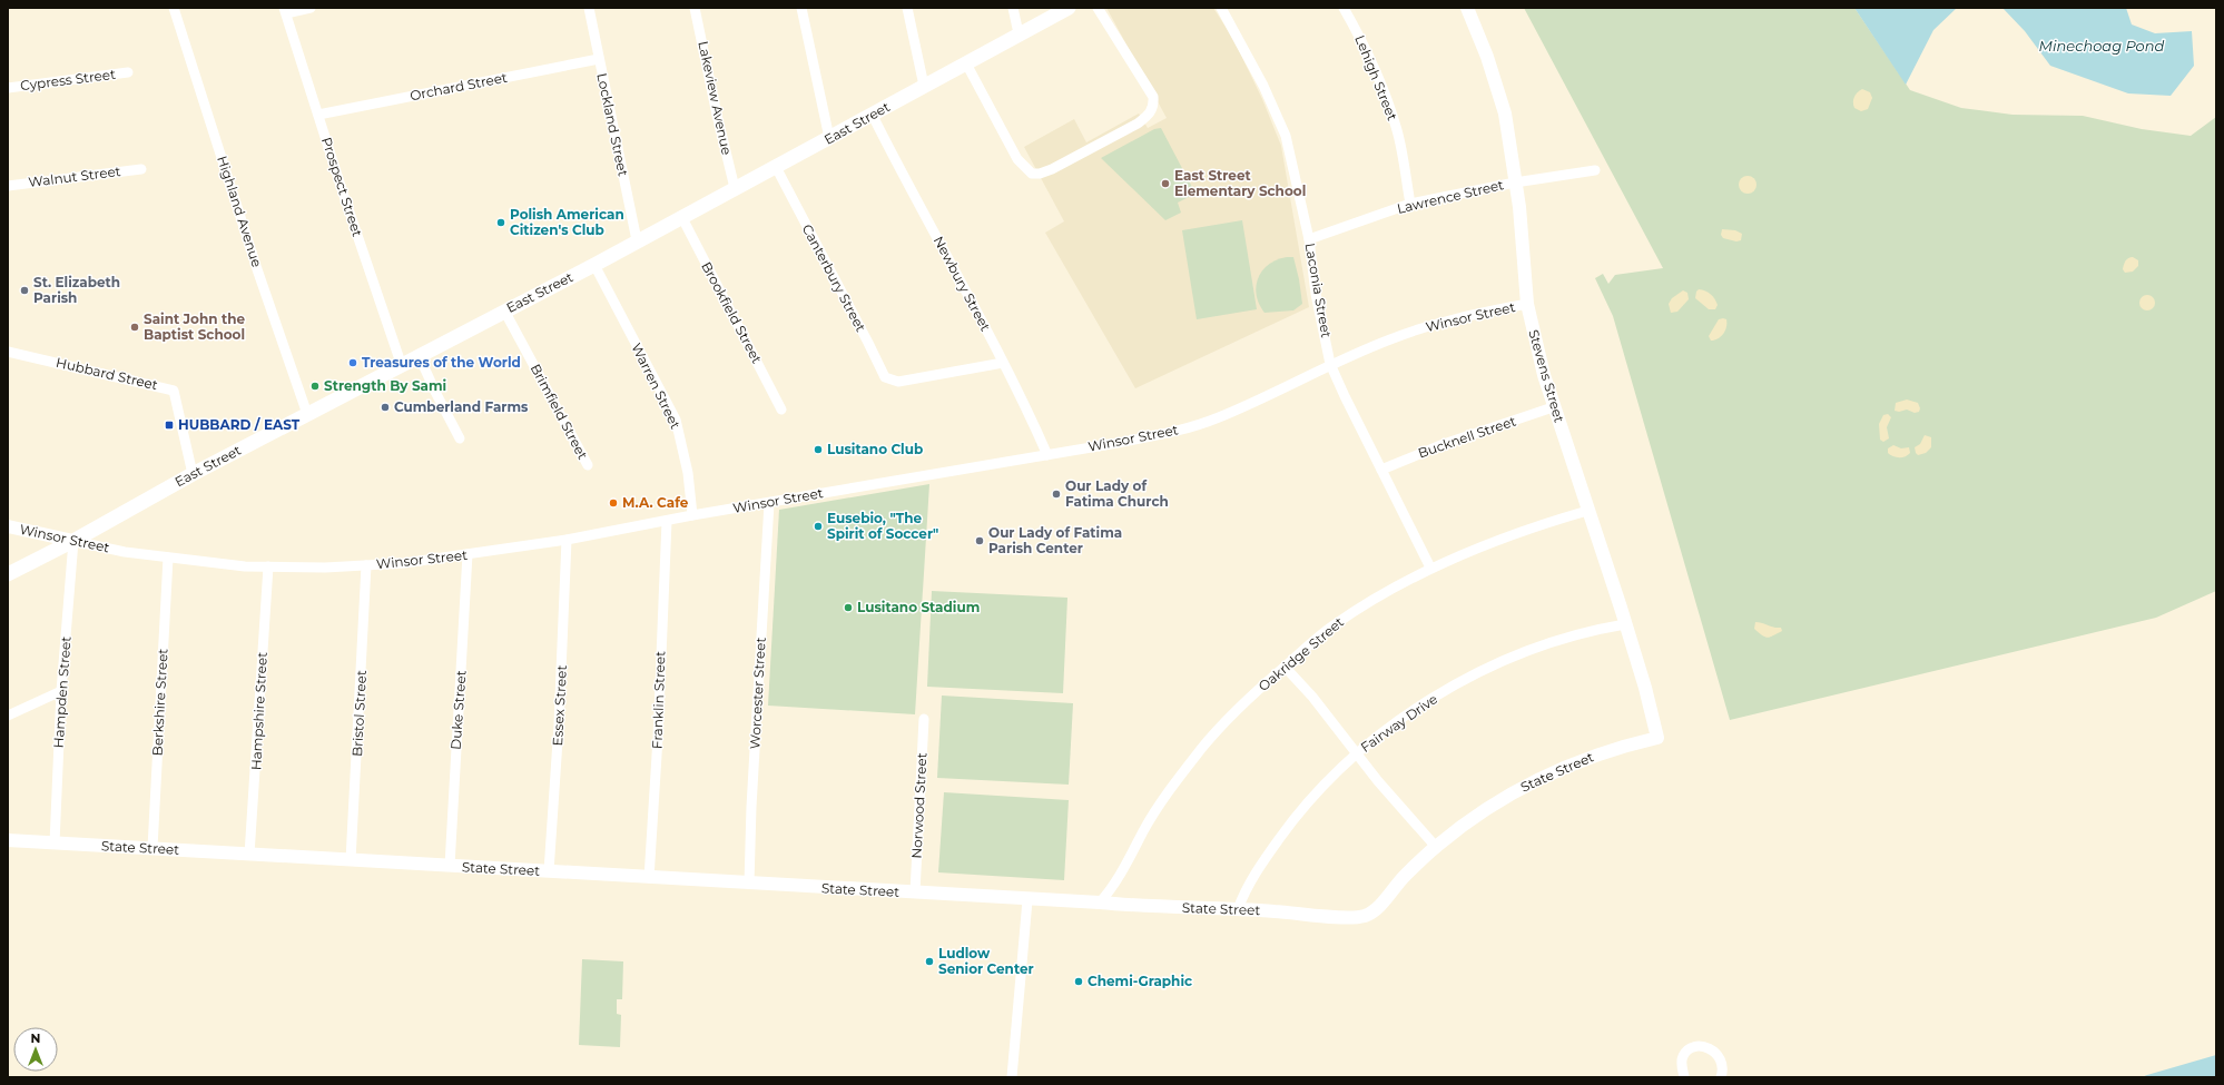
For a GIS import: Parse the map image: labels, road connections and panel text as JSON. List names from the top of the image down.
{
  "streets": {
    "main road": ["East Street"],
    "street": [
      "Lehigh Street",
      "Cypress Street",
      "Orchard Street",
      "Lakeview Avenue",
      "Lockland Street",
      "Walnut Street",
      "Prospect Street",
      "Lawrence Street",
      "Highland Avenue",
      "Canterbury Street",
      "Newbury Street",
      "Laconia Street",
      "Brookfield Street",
      "Winsor Street",
      "Hubbard Street",
      "Stevens Street",
      "Warren Street",
      "Brimfield Street",
      "Bucknell Street",
      "Oakridge Street",
      "Hampden Street",
      "Worcester Street",
      "Franklin Street",
      "Berkshire Street",
      "Essex Street",
      "Duke Street",
      "Hampshire Street",
      "Bristol Street",
      "Fairway Drive",
      "State Street",
      "Norwood Street"
    ]
  },
  "crossings": [
    ["Lehigh Street", "Lawrence Street"],
    ["Orchard Street", "Lockland Street"],
    ["Orchard Street", "Prospect Street"],
    ["Lakeview Avenue", "East Street"],
    ["East Street", "Lockland Street"],
    ["East Street", "Prospect Street"],
    ["East Street", "Highland Avenue"],
    ["East Street", "Canterbury Street"],
    ["East Street", "Newbury Street"],
    ["East Street", "Brookfield Street"],
    ["East Street", "Winsor Street"],
    ["East Street", "Hubbard Street"],
    ["East Street", "Warren Street"],
    ["East Street", "Brimfield Street"],
    ["East Street", "Hampden Street"],
    ["Lawrence Street", "Laconia Street"],
    ["Lawrence Street", "Stevens Street"],
    ["Canterbury Street", "Newbury Street"],
    ["Newbury Street", "Winsor Street"],
    ["Laconia Street", "Winsor Street"],
    ["Laconia Street", "Bucknell Street"],
    ["Laconia Street", "Oakridge Street"],
    ["Winsor Street", "Stevens Street"],
    ["Winsor Street", "Warren Street"],
    ["Winsor Street", "Hampden Street"],
    ["Winsor Street", "Worcester Street"],
    ["Winsor Street", "Franklin Street"],
    ["Winsor Street", "Berkshire Street"],
    ["Winsor Street", "Essex Street"],
    ["Winsor Street", "Duke Street"],
    ["Winsor Street", "Hampshire Street"],
    ["Winsor Street", "Bristol Street"],
    ["Stevens Street", "Bucknell Street"],
    ["Stevens Street", "Oakridge Street"],
    ["Stevens Street", "Fairway Drive"],
    ["Stevens Street", "State Street"],
    ["Oakridge Street", "State Street"],
    ["Hampden Street", "State Street"],
    ["Worcester Street", "State Street"],
    ["Franklin Street", "State Street"],
    ["Berkshire Street", "State Street"],
    ["Essex Street", "State Street"],
    ["Duke Street", "State Street"],
    ["Hampshire Street", "State Street"],
    ["Bristol Street", "State Street"],
    ["Fairway Drive", "State Street"],
    ["State Street", "Norwood Street"]
  ],
  "water": ["Minechoag Pond"],
  "places": {
    "other": [
      "East Street Elementary School",
      "Polish American Citizen's Club",
      "St. Elizabeth Parish",
      "Saint John the Baptist School",
      "Treasures of the World",
      "Strength By Sami",
      "Cumberland Farms",
      "Lusitano Club",
      "Our Lady of Fatima Church",
      "M.A. Cafe",
      "Eusebio, \"The Spirit of Soccer\"",
      "Our Lady of Fatima Parish Center",
      "Lusitano Stadium",
      "Ludlow Senior Center",
      "Chemi-Graphic"
    ],
    "transit": ["HUBBARD / EAST"]
  },
  "north": "top"
}
